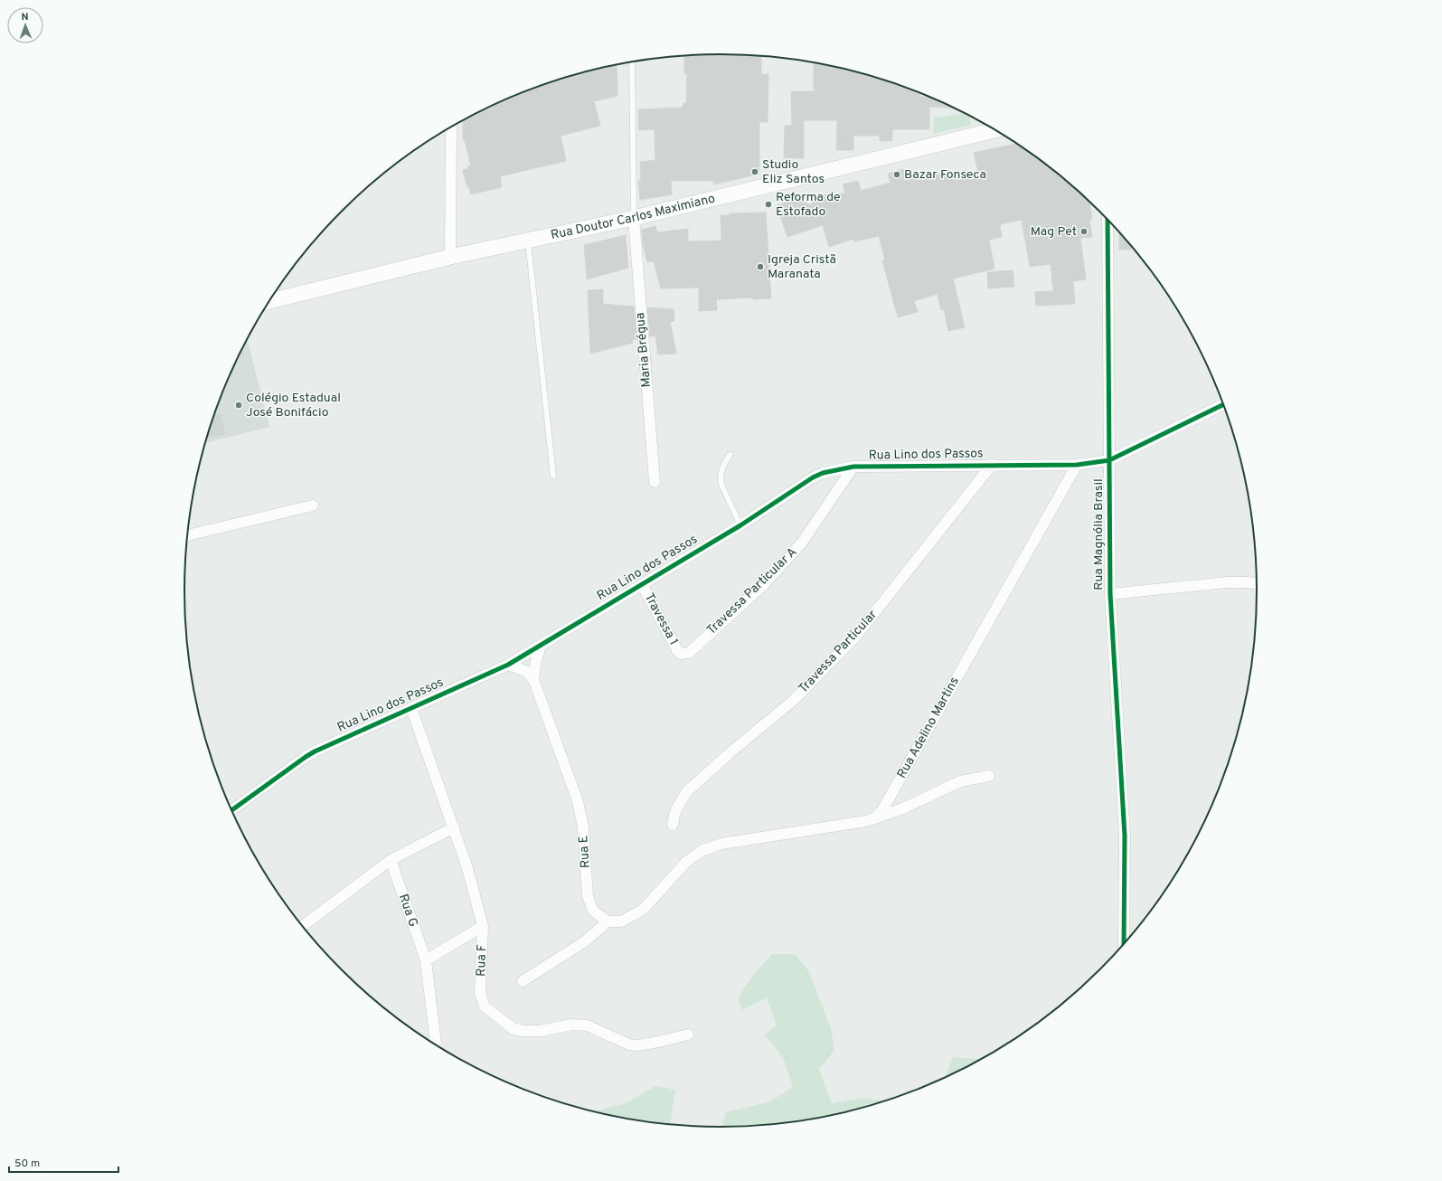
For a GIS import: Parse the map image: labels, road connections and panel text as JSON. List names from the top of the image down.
{
  "streets": {
    "main road": ["Rua Doutor Carlos Maximiano"],
    "street": [
      "Maria Brégua",
      "Rua Lino dos Passos",
      "Rua Magnólia Brasil",
      "Travessa Particular A",
      "Travessa 1",
      "Travessa Particular",
      "Rua Adelino Martins",
      "Rua E",
      "Rua G",
      "Rua F"
    ]
  },
  "crossings": [
    ["Rua Doutor Carlos Maximiano", "Maria Brégua"],
    ["Rua Lino dos Passos", "Rua Magnólia Brasil"],
    ["Rua Lino dos Passos", "Travessa Particular A"],
    ["Rua Lino dos Passos", "Travessa 1"],
    ["Rua Lino dos Passos", "Travessa Particular"],
    ["Rua Lino dos Passos", "Rua Adelino Martins"],
    ["Rua Lino dos Passos", "Rua E"],
    ["Rua Lino dos Passos", "Rua F"],
    ["Travessa Particular A", "Travessa 1"]
  ],
  "places": [
    "Studio Eliz Santos",
    "Bazar Fonseca",
    "Reforma de Estofado",
    "Mag Pet",
    "Igreja Cristã Maranata",
    "Colégio Estadual José Bonifácio"
  ],
  "scale_bar": "50 m",
  "north": "top"
}
